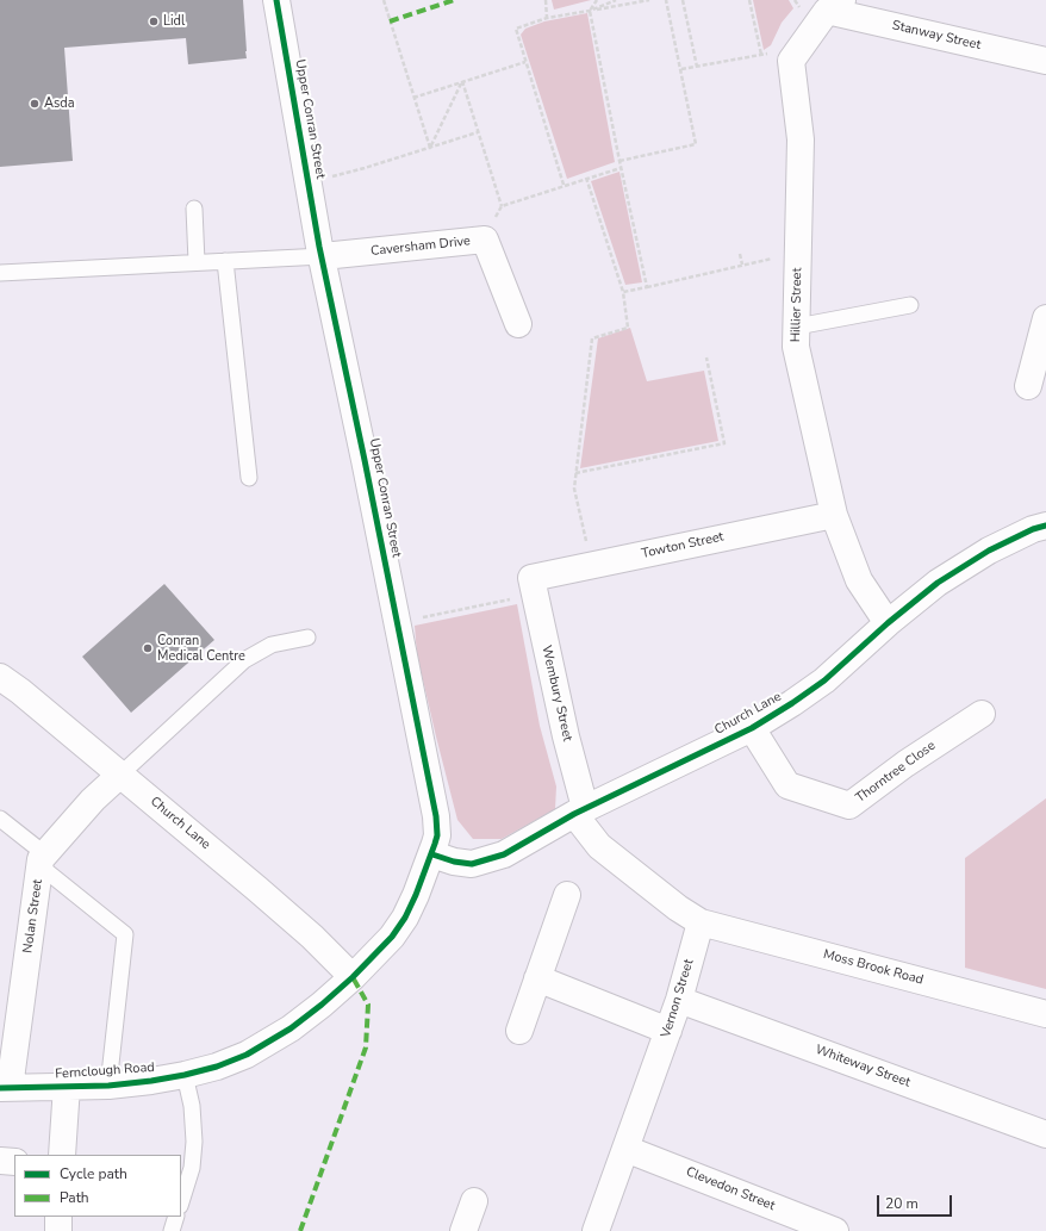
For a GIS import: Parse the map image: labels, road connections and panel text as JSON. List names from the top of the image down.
{
  "streets": {
    "street": [
      "Stanway Street",
      "Upper Conran Street",
      "Caversham Drive",
      "Hillier Street",
      "Towton Street",
      "Wembury Street",
      "Church Lane",
      "Thorntree Close",
      "Nolan Street",
      "Moss Brook Road",
      "Vernon Street",
      "Whiteway Street",
      "Fernclough Road",
      "Clevedon Street"
    ]
  },
  "crossings": [
    ["Upper Conran Street", "Caversham Drive"],
    ["Upper Conran Street", "Church Lane"],
    ["Upper Conran Street", "Fernclough Road"],
    ["Hillier Street", "Towton Street"],
    ["Hillier Street", "Church Lane"],
    ["Towton Street", "Wembury Street"],
    ["Wembury Street", "Church Lane"],
    ["Church Lane", "Thorntree Close"],
    ["Church Lane", "Fernclough Road"],
    ["Nolan Street", "Fernclough Road"],
    ["Moss Brook Road", "Vernon Street"],
    ["Vernon Street", "Whiteway Street"],
    ["Vernon Street", "Clevedon Street"]
  ],
  "places": ["Lidl", "Asda", "Conran Medical Centre"],
  "legend": ["Cycle path", "Path"],
  "scale_bar": "20 m"
}
